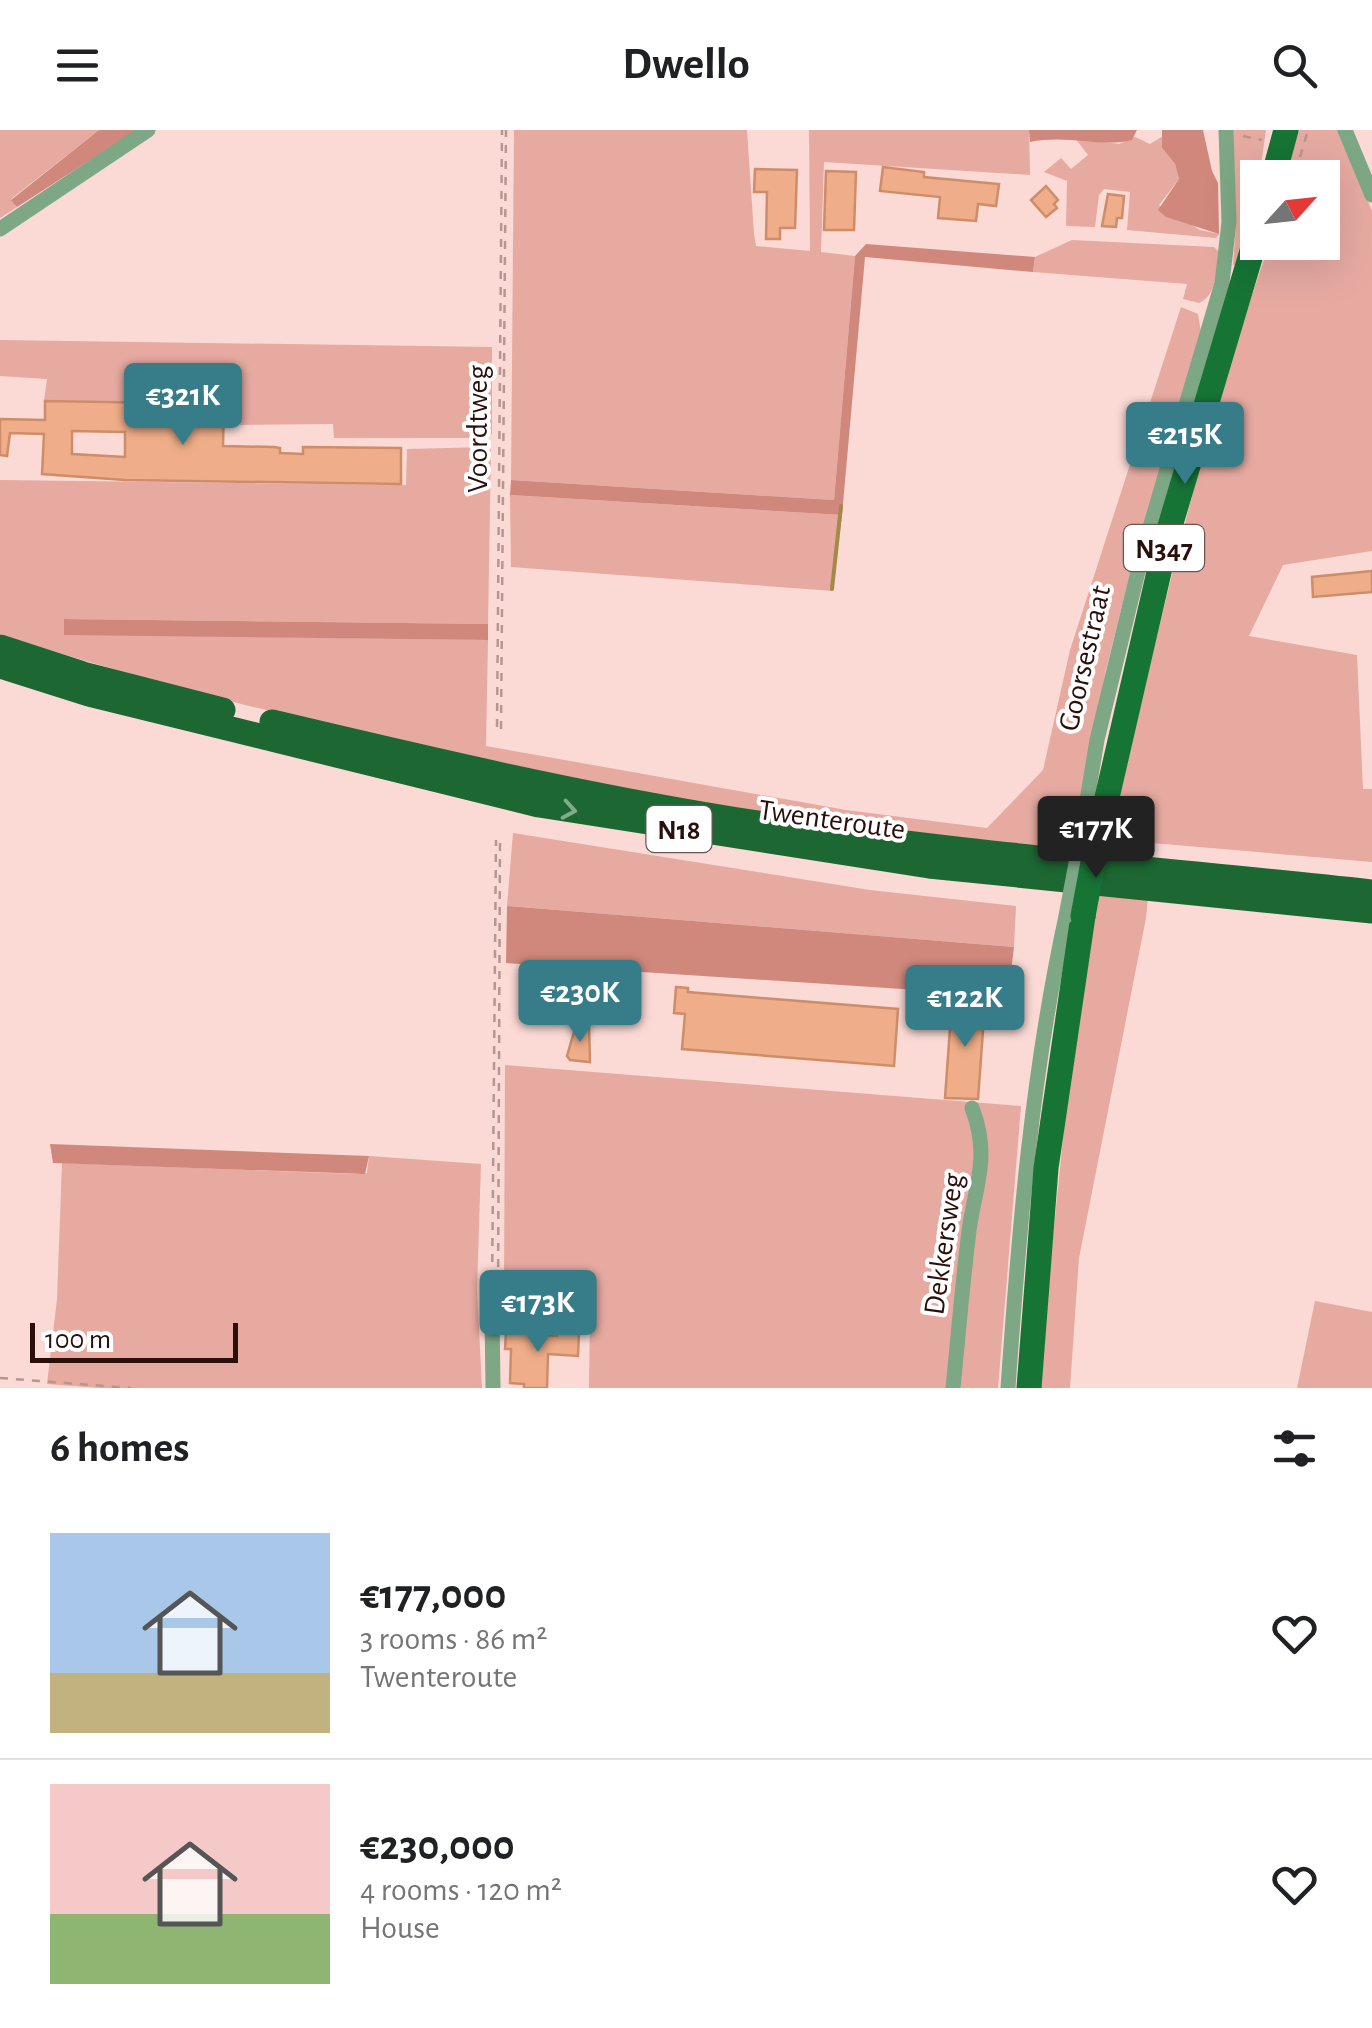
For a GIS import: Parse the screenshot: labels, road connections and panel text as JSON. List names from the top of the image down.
{
  "streets": {
    "highway": ["Twenteroute", "N18"],
    "main road": ["N347", "Goorsestraat"],
    "street": ["Dekkersweg"],
    "path": ["Voordtweg"]
  },
  "scale_bar": "100 m",
  "north": "top right",
  "page": {
    "header": "Dwello",
    "price": [
      "€321K",
      "€215K",
      "€177K",
      "€230K",
      "€122K",
      "€173K"
    ],
    "scale": "100 m",
    "heading": "6 homes",
    "list": [
      {
        "name": "€177,000",
        "note": "3 rooms · 86 m² · Twenteroute"
      },
      {
        "name": "€230,000",
        "note": "4 rooms · 120 m² · House"
      }
    ]
  }
}
